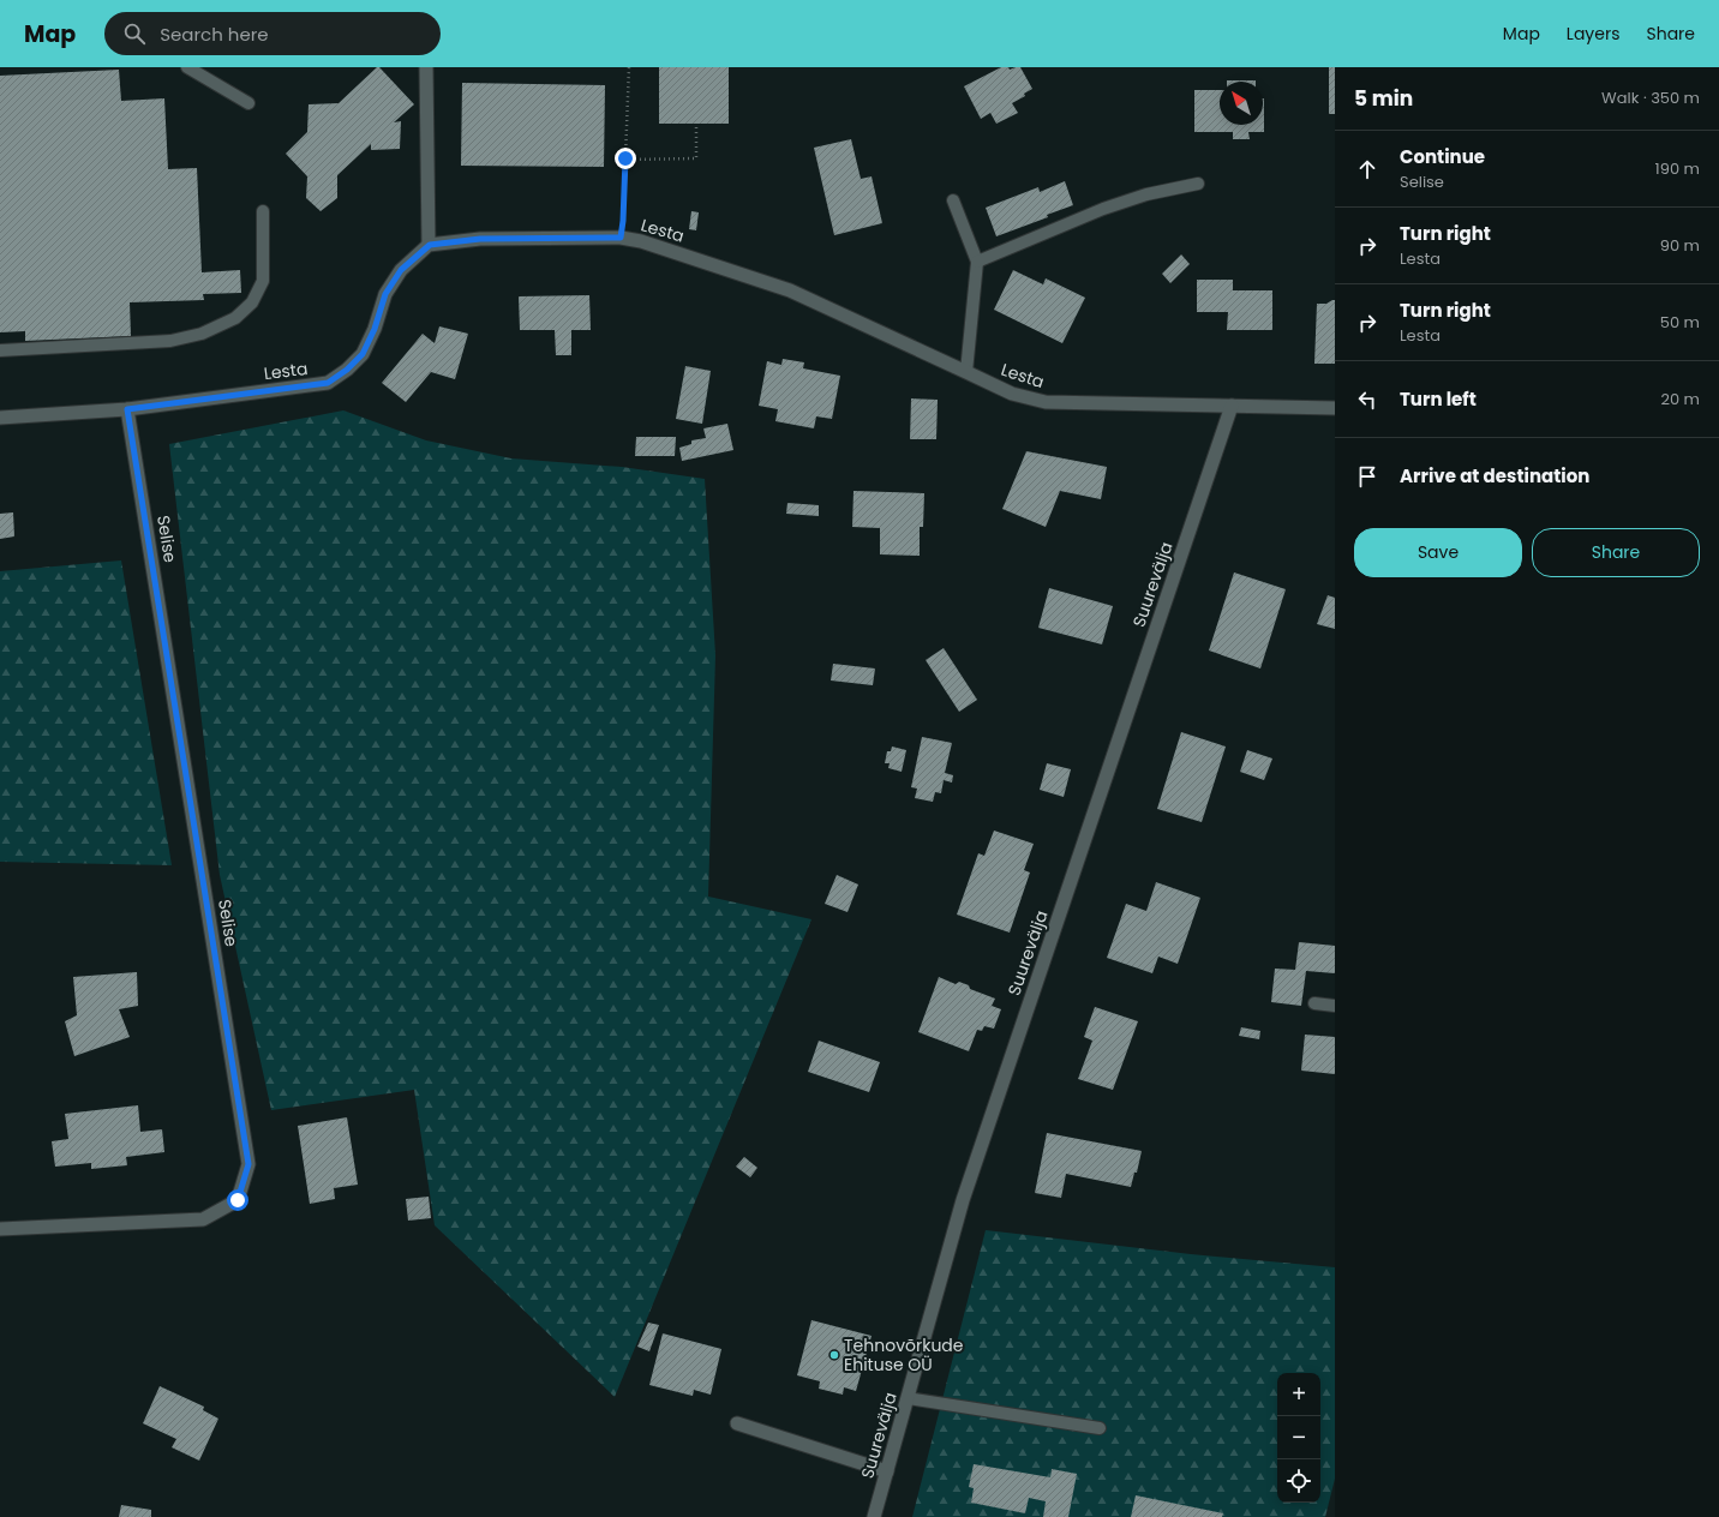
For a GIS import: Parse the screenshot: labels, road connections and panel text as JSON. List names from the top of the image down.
{
  "streets": {
    "street": ["Lesta", "Selise", "Suurevälja"]
  },
  "crossings": [
    ["Lesta", "Selise"],
    ["Lesta", "Suurevälja"]
  ],
  "places": ["Tehnovõrkude Ehituse OÜ"],
  "north": "top left",
  "page": {
    "header": "Map",
    "search": "Search here",
    "nav": ["Map", "Layers", "Share"],
    "heading": ["5 min", "Walk · 350 m"],
    "list": [
      ["Continue", "Selise", "190 m"],
      ["Turn right", "Lesta", "90 m"],
      ["Turn right", "Lesta", "50 m"],
      ["Turn left", "20 m"],
      "Arrive at destination"
    ],
    "buttons": ["Save", "Share"],
    "map_buttons": ["+", "−"]
  }
}
